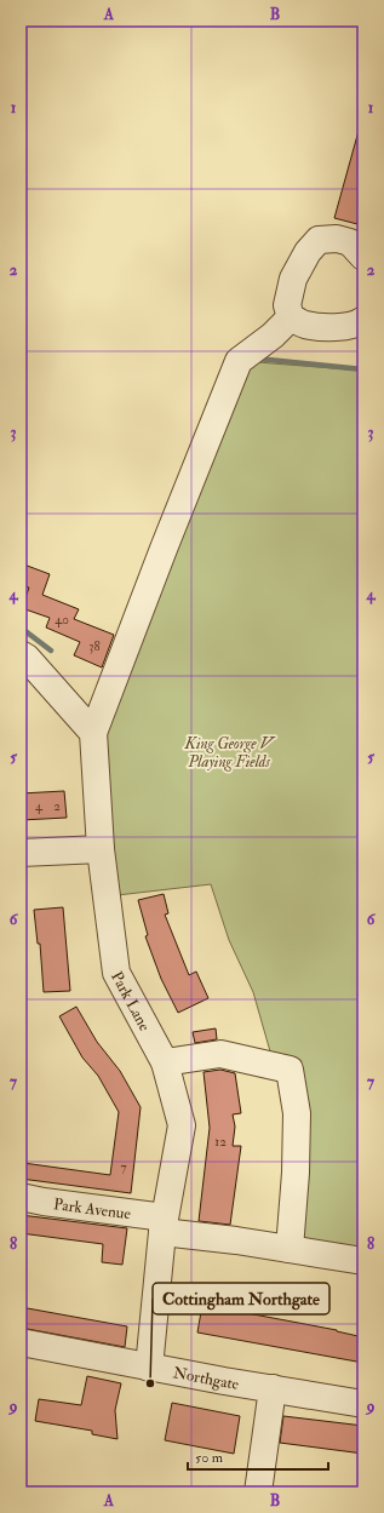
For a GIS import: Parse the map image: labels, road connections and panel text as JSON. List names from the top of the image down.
{
  "streets": {
    "street": ["Park Lane", "Park Avenue", "Northgate"]
  },
  "crossings": [
    ["Park Lane", "Park Avenue"],
    ["Park Lane", "Northgate"]
  ],
  "parks": ["King George V Playing Fields"],
  "places": ["Cottingham Northgate"],
  "house_numbers": [
    "40",
    "38",
    "4",
    "2",
    "12",
    "7"
  ],
  "scale_bar": "50 m",
  "grid": {
    "columns": ["A", "B"],
    "rows": [
      "1",
      "2",
      "3",
      "4",
      "5",
      "6",
      "7",
      "8",
      "9"
    ]
  }
}
